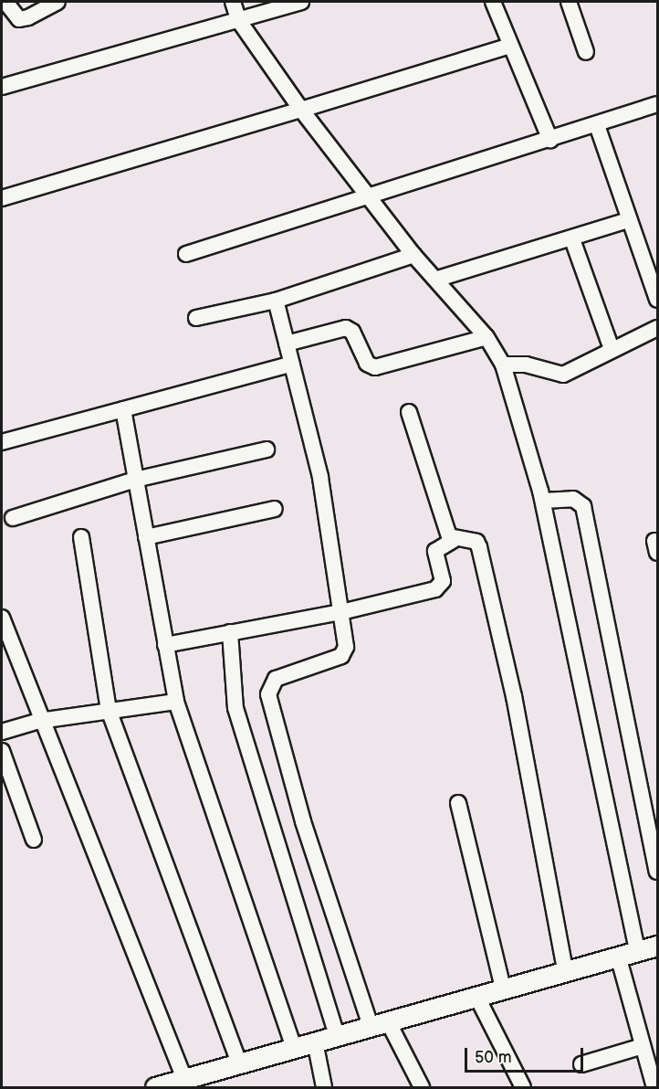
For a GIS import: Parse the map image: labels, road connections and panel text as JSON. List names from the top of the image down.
{
  "scale_bar": "50 m"
}
